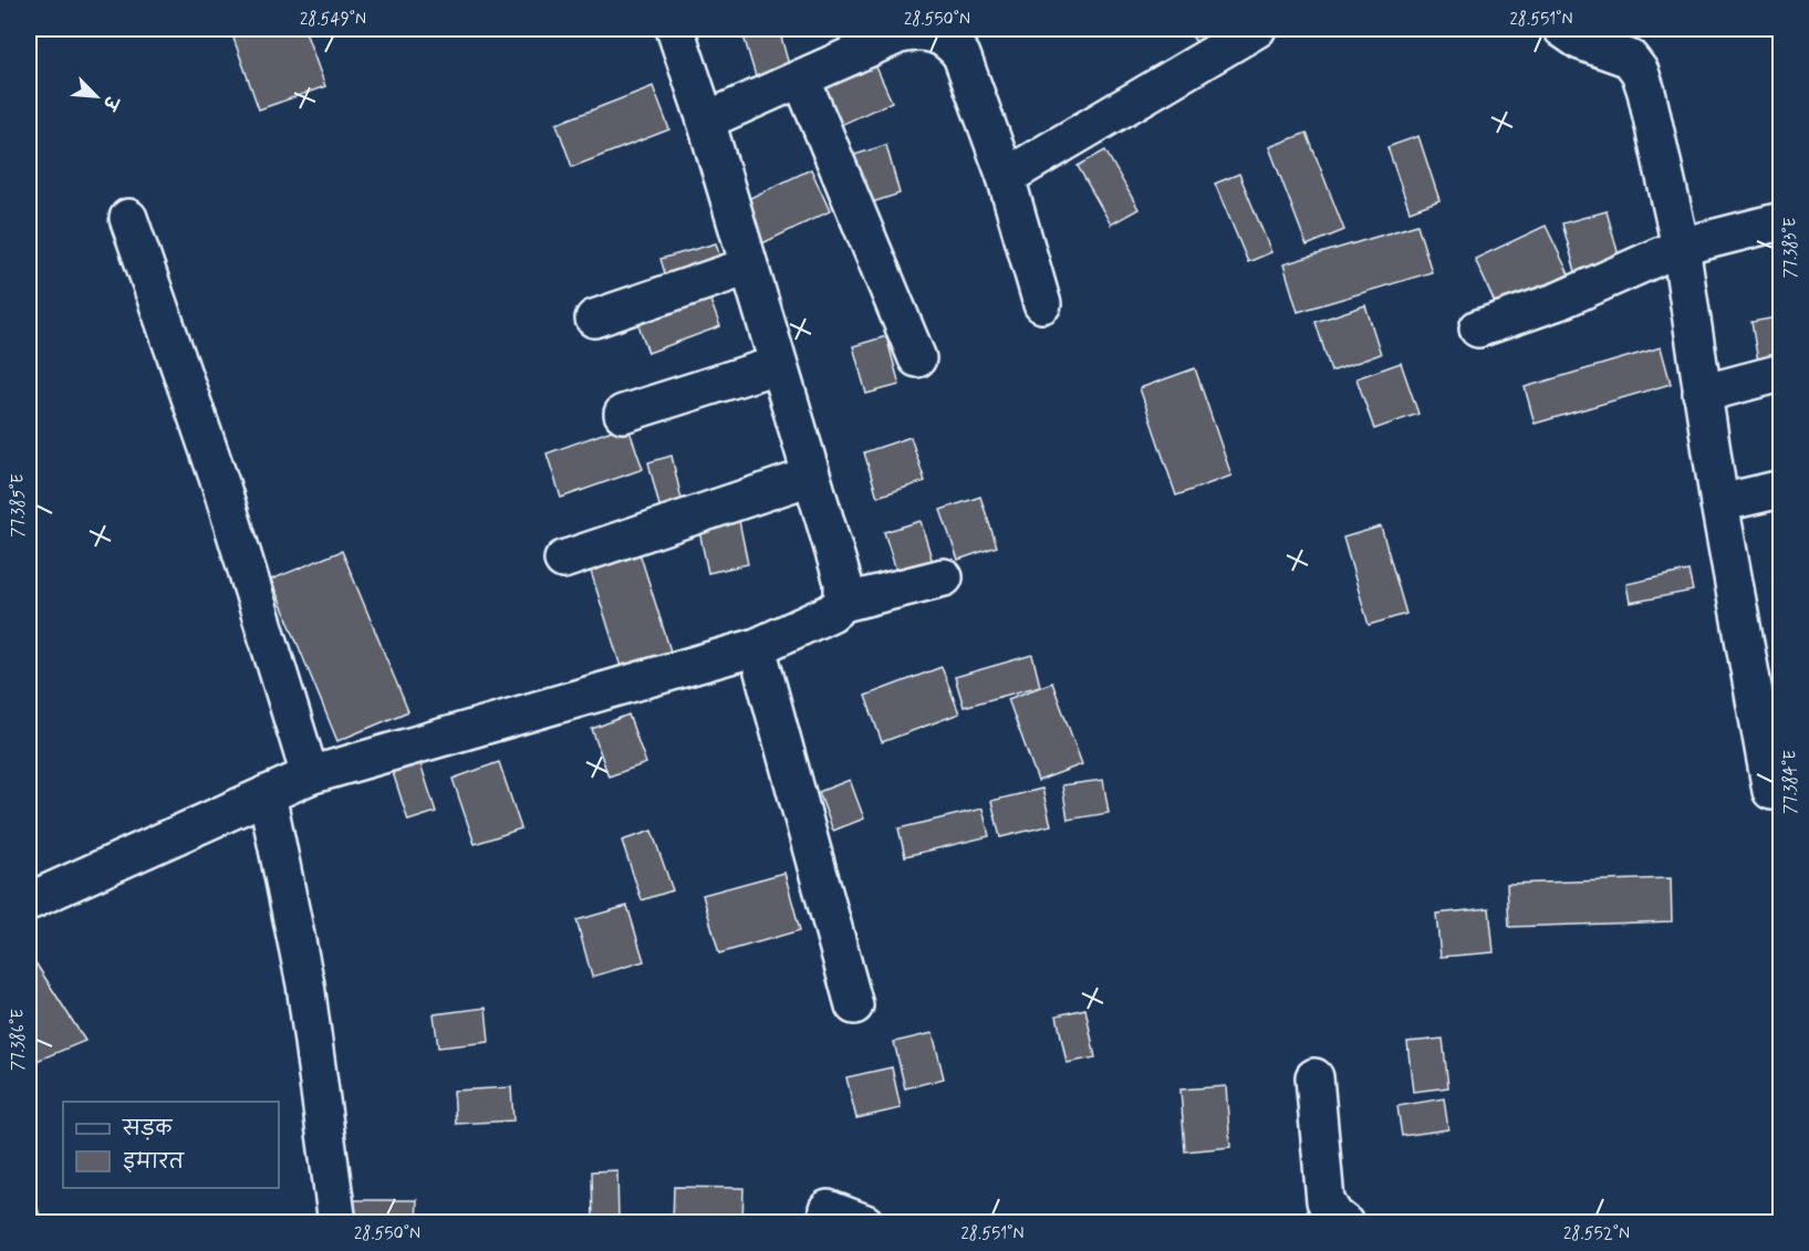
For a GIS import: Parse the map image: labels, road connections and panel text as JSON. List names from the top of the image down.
{
  "legend": ["सड़क", "इमारत"],
  "north": "bottom right",
  "coordinates": [
    "28.549°N",
    "28.550°N",
    "28.551°N",
    "77.383°E",
    "77.385°E",
    "77.384°E",
    "77.386°E",
    "28.552°N"
  ]
}
